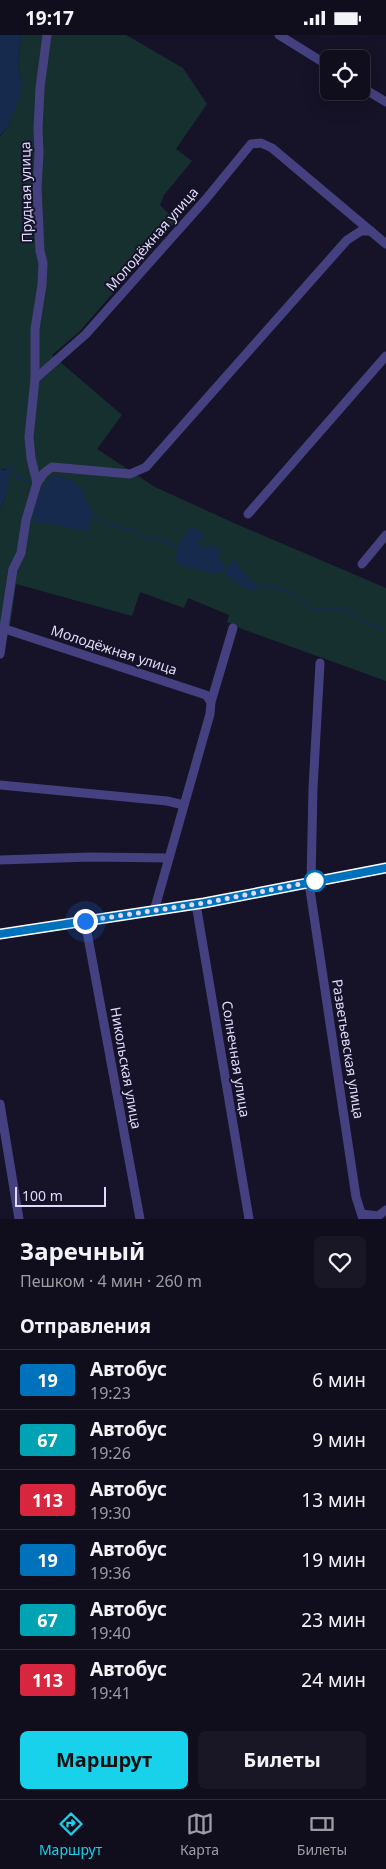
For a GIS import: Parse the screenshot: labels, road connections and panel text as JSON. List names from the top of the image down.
{
  "streets": {
    "street": [
      "Прудная улица",
      "Молодёжная улица",
      "Разветьевская улица",
      "Солнечная улица",
      "Никольская улица"
    ]
  },
  "crossings": [
    ["Прудная улица", "Молодёжная улица"]
  ],
  "lines": ["bus line 19"],
  "scale_bar": "100 m",
  "page": {
    "status": "19:17",
    "scale": "100 m",
    "heading": [
      ["Заречный", "Пешком · 4 мин · 260 m"],
      "Отправления"
    ],
    "list": [
      {
        "mark": "19",
        "name": "Автобус",
        "note": "19:23",
        "value": "6 мин"
      },
      {
        "mark": "67",
        "name": "Автобус",
        "note": "19:26",
        "value": "9 мин"
      },
      {
        "mark": "113",
        "name": "Автобус",
        "note": "19:30",
        "value": "13 мин"
      },
      {
        "mark": "19",
        "name": "Автобус",
        "note": "19:36",
        "value": "19 мин"
      },
      {
        "mark": "67",
        "name": "Автобус",
        "note": "19:40",
        "value": "23 мин"
      },
      {
        "mark": "113",
        "name": "Автобус",
        "note": "19:41",
        "value": "24 мин"
      }
    ],
    "buttons": ["Маршрут", "Билеты"],
    "tabs": ["Маршрут", "Карта", "Билеты"]
  }
}
